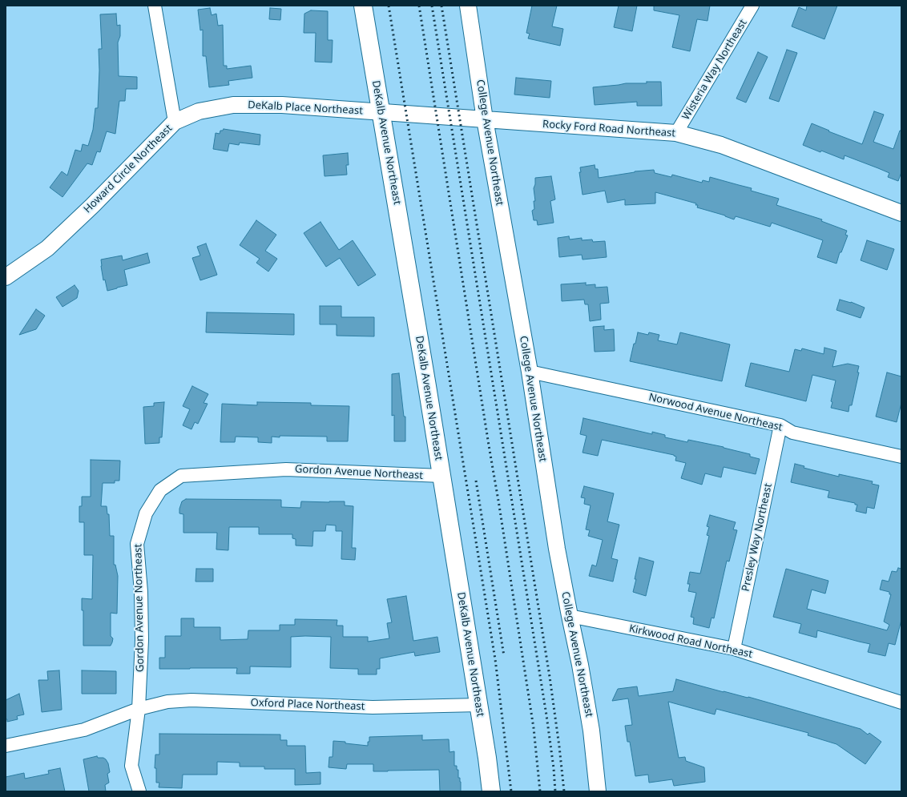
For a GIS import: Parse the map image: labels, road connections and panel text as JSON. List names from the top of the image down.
{
  "streets": {
    "main road": ["DeKalb Avenue Northeast"],
    "street": [
      "Wisteria Way Northeast",
      "DeKalb Place Northeast",
      "Rocky Ford Road Northeast",
      "College Avenue Northeast",
      "Howard Circle Northeast",
      "Norwood Avenue Northeast",
      "Gordon Avenue Northeast",
      "Presley Way Northeast",
      "Kirkwood Road Northeast",
      "Oxford Place Northeast"
    ]
  },
  "crossings": [
    ["Wisteria Way Northeast", "Rocky Ford Road Northeast"],
    ["DeKalb Place Northeast", "Rocky Ford Road Northeast"],
    ["DeKalb Place Northeast", "DeKalb Avenue Northeast"],
    ["DeKalb Place Northeast", "Howard Circle Northeast"],
    ["Rocky Ford Road Northeast", "DeKalb Avenue Northeast"],
    ["Rocky Ford Road Northeast", "College Avenue Northeast"],
    ["DeKalb Avenue Northeast", "Gordon Avenue Northeast"],
    ["DeKalb Avenue Northeast", "Oxford Place Northeast"],
    ["College Avenue Northeast", "Norwood Avenue Northeast"],
    ["College Avenue Northeast", "Kirkwood Road Northeast"],
    ["Norwood Avenue Northeast", "Presley Way Northeast"],
    ["Gordon Avenue Northeast", "Oxford Place Northeast"],
    ["Presley Way Northeast", "Kirkwood Road Northeast"]
  ]
}
